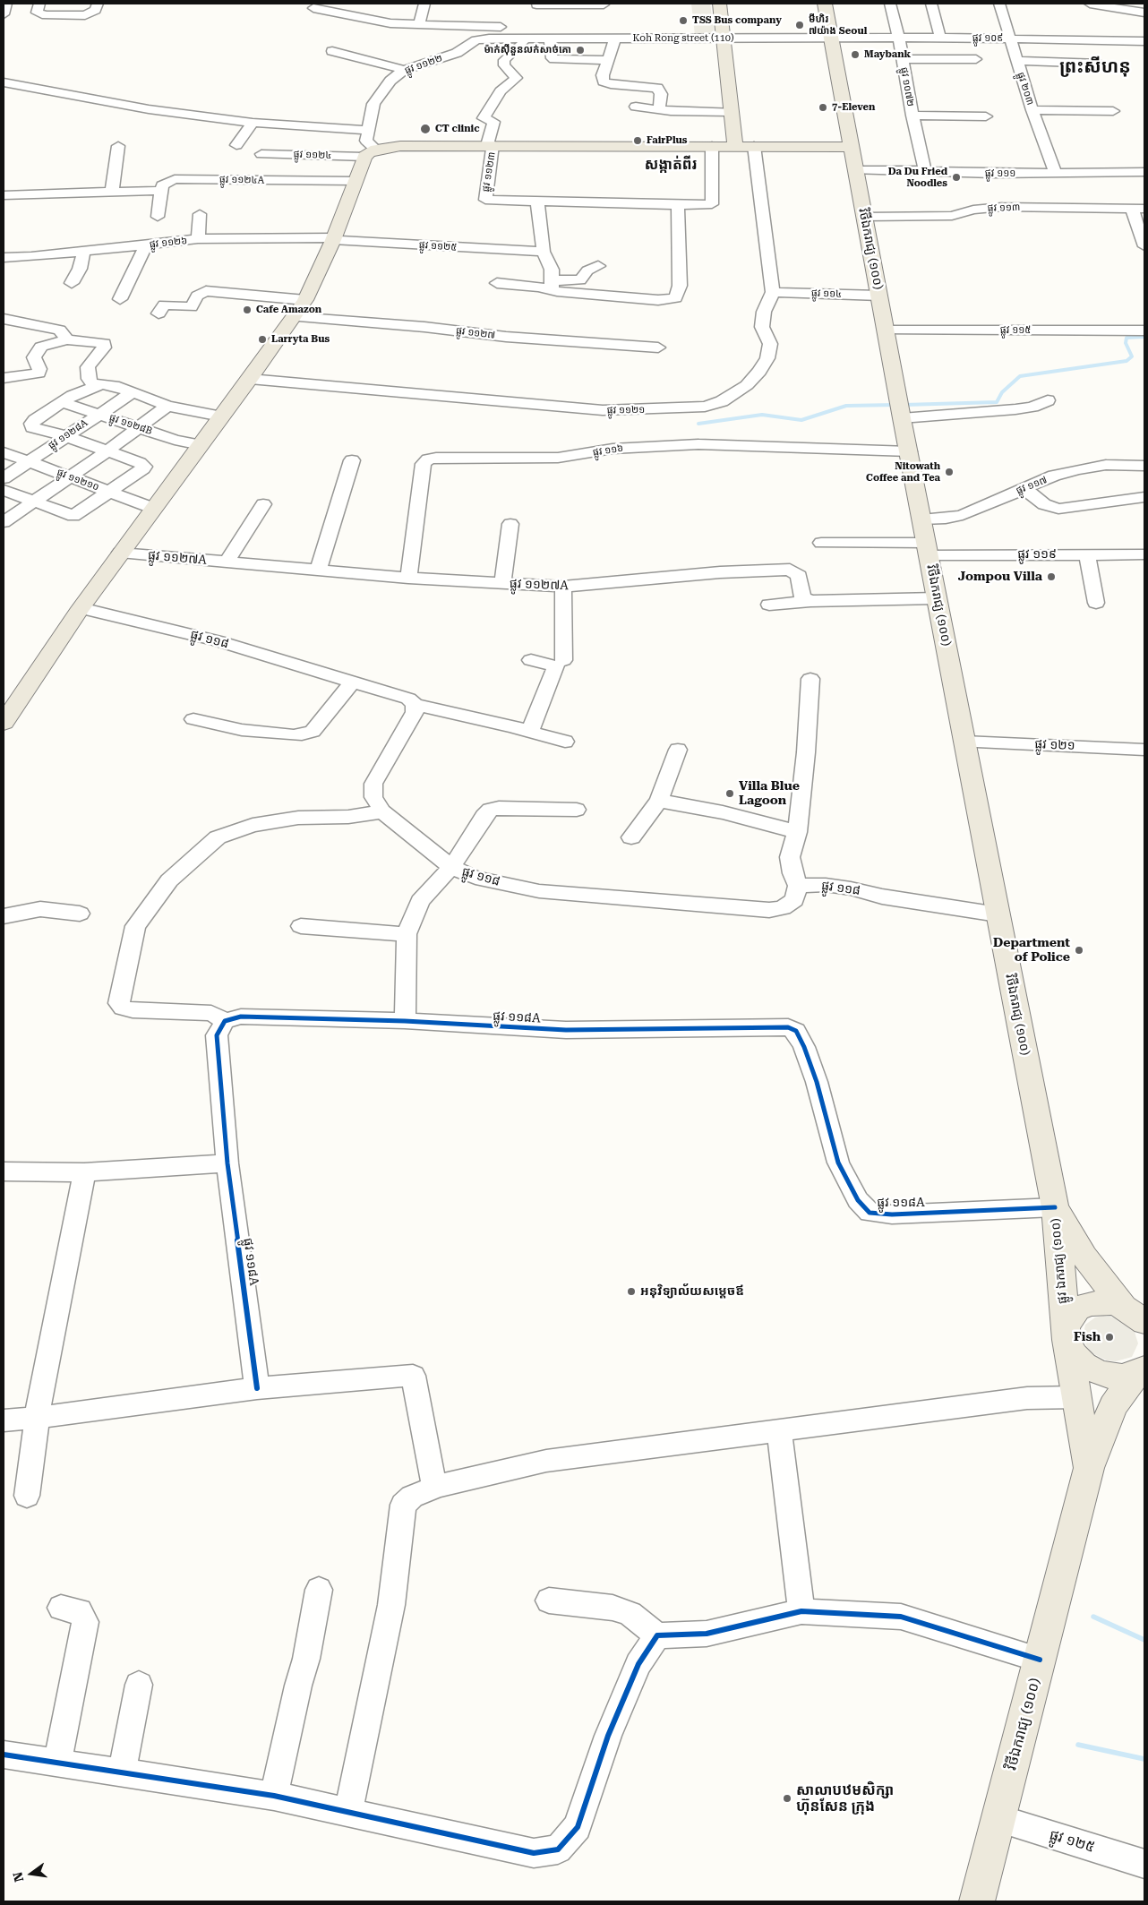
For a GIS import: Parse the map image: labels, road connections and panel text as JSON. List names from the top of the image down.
{
  "streets": {
    "main road": ["វិថីឯករាជ្យ (១០០)", "ផ្លូវ ឯករាជ្យ (១០០)"],
    "street": [
      "Koh Rong street (110)",
      "ផ្លូវ ១០៩",
      "ផ្លូវ ១១២២",
      "ផ្លូវ ១០៧២",
      "ផ្លូវ ២០៣",
      "ផ្លូវ ១១២៤",
      "ផ្លូវ ១១២៣",
      "ផ្លូវ ១១១",
      "ផ្លូវ ១១២៤A",
      "ផ្លូវ ១១៣",
      "ផ្លូវ ១១២៦",
      "ផ្លូវ ១១២៥",
      "ផ្លូវ ១១៤",
      "ផ្លូវ ១១៥",
      "ផ្លូវ ១១២៧",
      "ផ្លូវ ១១២១",
      "ផ្លូវ ១១២៨B",
      "ផ្លូវ ១១២៨A",
      "ផ្លូវ ១១៦",
      "ផ្លូវ ១១២១០",
      "ផ្លូវ ១១៧",
      "ផ្លូវ ១១៩",
      "ផ្លូវ ១១២៧A",
      "ផ្លូវ ១១៨",
      "ផ្លូវ ១២១",
      "ផ្លូវ ១១៨A",
      "ផ្លូវ ១២៥"
    ]
  },
  "crossings": [
    ["Koh Rong street (110)", "ផ្លូវ ១០៩"],
    ["Koh Rong street (110)", "ផ្លូវ ១១២២"],
    ["Koh Rong street (110)", "ផ្លូវ ១១២៣"],
    ["Koh Rong street (110)", "វិថីឯករាជ្យ (១០០)"],
    ["ផ្លូវ ១០៩", "ផ្លូវ ១០៧២"],
    ["ផ្លូវ ១០៩", "ផ្លូវ ២០៣"],
    ["ផ្លូវ ១០៩", "វិថីឯករាជ្យ (១០០)"],
    ["ផ្លូវ ១១២២", "ផ្លូវ ១១២៤"],
    ["ផ្លូវ ១១២២", "ផ្លូវ ១១២៣"],
    ["ផ្លូវ ១០៧២", "ផ្លូវ ១១១"],
    ["ផ្លូវ ២០៣", "ផ្លូវ ១១១"],
    ["ផ្លូវ ១១១", "វិថីឯករាជ្យ (១០០)"],
    ["ផ្លូវ ១១៣", "វិថីឯករាជ្យ (១០០)"],
    ["ផ្លូវ ១១២៦", "ផ្លូវ ១១២៥"],
    ["វិថីឯករាជ្យ (១០០)", "ផ្លូវ ១១៤"],
    ["វិថីឯករាជ្យ (១០០)", "ផ្លូវ ១១៥"],
    ["វិថីឯករាជ្យ (១០០)", "ផ្លូវ ១១៦"],
    ["វិថីឯករាជ្យ (១០០)", "ផ្លូវ ១១៧"],
    ["វិថីឯករាជ្យ (១០០)", "ផ្លូវ ១១៩"],
    ["វិថីឯករាជ្យ (១០០)", "ផ្លូវ ១១៨"],
    ["វិថីឯករាជ្យ (១០០)", "ផ្លូវ ១២១"],
    ["វិថីឯករាជ្យ (១០០)", "ផ្លូវ ១១៨A"],
    ["វិថីឯករាជ្យ (១០០)", "ផ្លូវ ឯករាជ្យ (១០០)"],
    ["វិថីឯករាជ្យ (១០០)", "ផ្លូវ ១២៥"],
    ["ផ្លូវ ១១៤", "ផ្លូវ ១១២១"],
    ["ផ្លូវ ១១២៨B", "ផ្លូវ ១១២៨A"],
    ["ផ្លូវ ១១២៨A", "ផ្លូវ ១១២១០"],
    ["ផ្លូវ ១១៦", "ផ្លូវ ១១២៧A"],
    ["ផ្លូវ ១១៨A", "ផ្លូវ ឯករាជ្យ (១០០)"]
  ],
  "districts": ["ព្រះសីហនុ", "សង្កាត់ពីរ"],
  "places": [
    "TSS Bus company",
    "មីហិរ ៧យ៉ាង Seoul",
    "ម៉ាក់សុីនួនលក់សាច់គោ",
    "Maybank",
    "7-Eleven",
    "CT clinic",
    "FairPlus",
    "Da Du Fried Noodles",
    "Cafe Amazon",
    "Larryta Bus",
    "Nitowath Coffee and Tea",
    "Jompou Villa",
    "Villa Blue Lagoon",
    "Department of Police",
    "អនុវិទ្យាល័យសម្តេចឪ",
    "Fish",
    "សាលាបឋមសិក្សា ហ៊ុនសែន ក្រុង"
  ],
  "north": "left"
}
